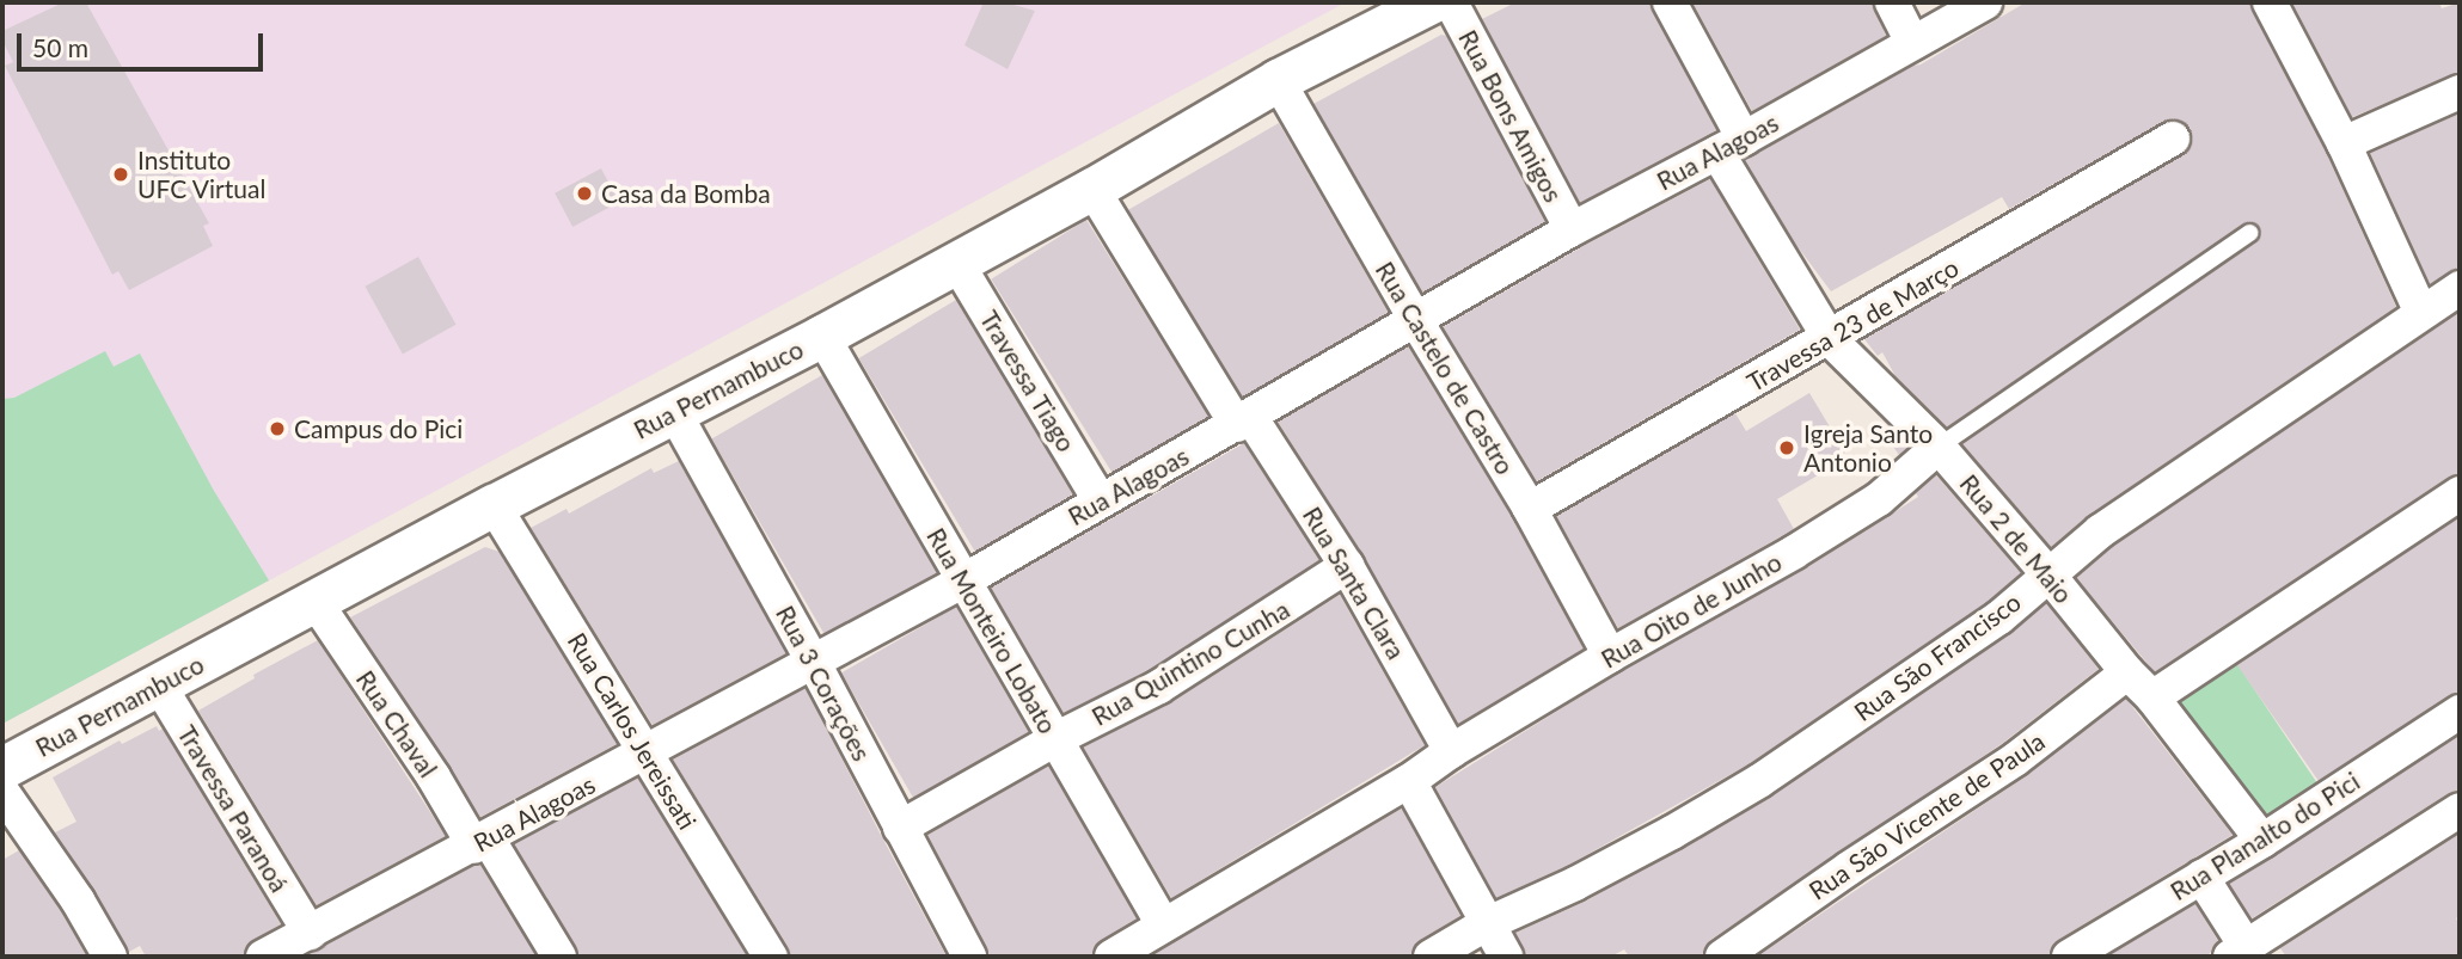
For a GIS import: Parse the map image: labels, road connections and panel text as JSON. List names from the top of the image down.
{
  "streets": {
    "street": [
      "Rua Bons Amigos",
      "Rua Alagoas",
      "Travessa 23 de Março",
      "Rua Castelo de Castro",
      "Travessa Tiago",
      "Rua Pernambuco",
      "Rua 2 de Maio",
      "Rua Santa Clara",
      "Rua Oito de Junho",
      "Rua Monteiro Lobato",
      "Rua São Francisco",
      "Rua Quintino Cunha",
      "Rua 3 Corações",
      "Rua Chaval",
      "Rua Carlos Jereissati",
      "Travessa Paranoá",
      "Rua São Vicente de Paula",
      "Rua Planalto do Pici"
    ]
  },
  "crossings": [
    ["Rua Bons Amigos", "Rua Alagoas"],
    ["Rua Alagoas", "Rua Castelo de Castro"],
    ["Rua Alagoas", "Travessa Tiago"],
    ["Rua Alagoas", "Rua 2 de Maio"],
    ["Rua Alagoas", "Rua Santa Clara"],
    ["Rua Alagoas", "Rua Monteiro Lobato"],
    ["Rua Alagoas", "Rua 3 Corações"],
    ["Rua Alagoas", "Rua Chaval"],
    ["Rua Alagoas", "Rua Carlos Jereissati"],
    ["Rua Alagoas", "Travessa Paranoá"],
    ["Travessa 23 de Março", "Rua Castelo de Castro"],
    ["Travessa 23 de Março", "Rua 2 de Maio"],
    ["Rua Castelo de Castro", "Rua Pernambuco"],
    ["Rua Castelo de Castro", "Rua Oito de Junho"],
    ["Travessa Tiago", "Rua Pernambuco"],
    ["Rua Pernambuco", "Rua Santa Clara"],
    ["Rua Pernambuco", "Rua Monteiro Lobato"],
    ["Rua Pernambuco", "Rua 3 Corações"],
    ["Rua Pernambuco", "Rua Chaval"],
    ["Rua Pernambuco", "Rua Carlos Jereissati"],
    ["Rua Pernambuco", "Travessa Paranoá"],
    ["Rua 2 de Maio", "Rua Oito de Junho"],
    ["Rua 2 de Maio", "Rua São Francisco"],
    ["Rua 2 de Maio", "Rua São Vicente de Paula"],
    ["Rua 2 de Maio", "Rua Planalto do Pici"],
    ["Rua Santa Clara", "Rua Oito de Junho"],
    ["Rua Santa Clara", "Rua Quintino Cunha"],
    ["Rua Oito de Junho", "Rua Monteiro Lobato"],
    ["Rua Monteiro Lobato", "Rua Quintino Cunha"],
    ["Rua Quintino Cunha", "Rua 3 Corações"]
  ],
  "places": [
    "Instituto UFC Virtual",
    "Casa da Bomba",
    "Campus do Pici",
    "Igreja Santo Antonio"
  ],
  "scale_bar": "50 m"
}
